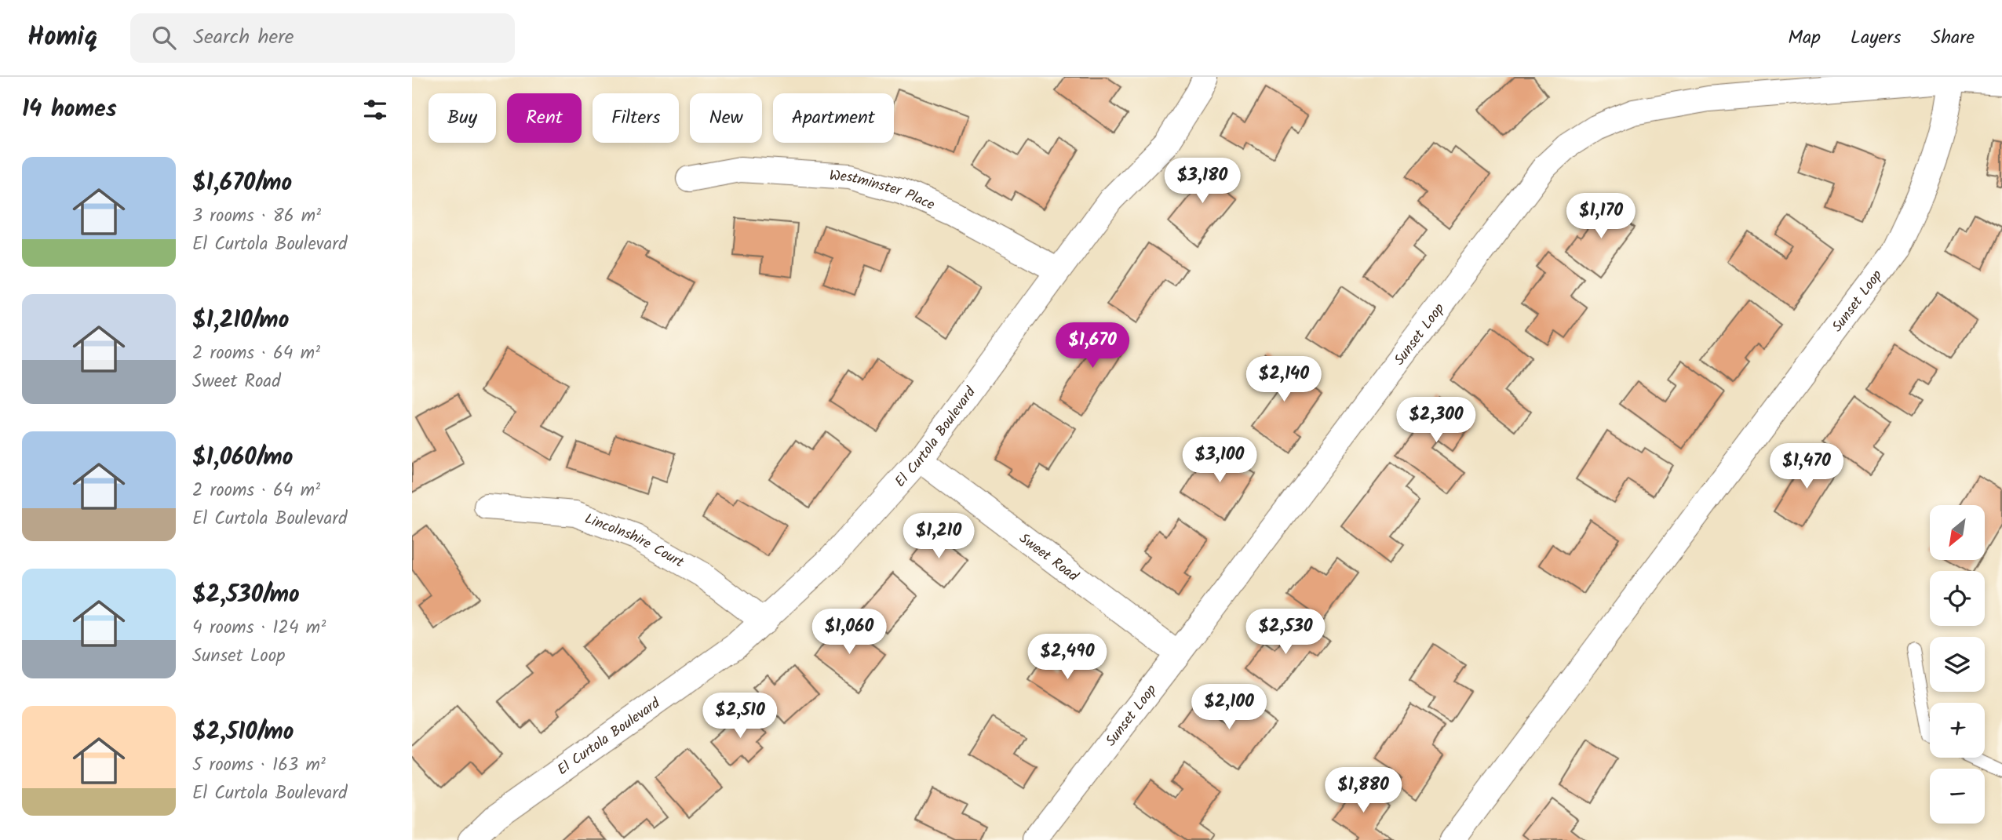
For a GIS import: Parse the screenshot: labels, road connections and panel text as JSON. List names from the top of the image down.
{
  "streets": {
    "street": [
      "Westminster Place",
      "Sunset Loop",
      "El Curtola Boulevard",
      "Lincolnshire Court",
      "Sweet Road"
    ]
  },
  "crossings": [
    ["Westminster Place", "El Curtola Boulevard"],
    ["Sunset Loop", "Sweet Road"],
    ["El Curtola Boulevard", "Lincolnshire Court"],
    ["El Curtola Boulevard", "Sweet Road"]
  ],
  "north": "bottom left",
  "page": {
    "header": "Homiq",
    "search": "Search here",
    "nav": ["Map", "Layers", "Share"],
    "heading": "14 homes",
    "chip": [
      "Buy",
      "Rent",
      "Filters",
      "New",
      "Apartment"
    ],
    "list": [
      {
        "name": "$1,670/mo",
        "note": "3 rooms · 86 m² · El Curtola Boulevard"
      },
      {
        "name": "$1,210/mo",
        "note": "2 rooms · 64 m² · Sweet Road"
      },
      {
        "name": "$1,060/mo",
        "note": "2 rooms · 64 m² · El Curtola Boulevard"
      },
      {
        "name": "$2,530/mo",
        "note": "4 rooms · 124 m² · Sunset Loop"
      },
      {
        "name": "$2,510/mo",
        "note": "5 rooms · 163 m² · El Curtola Boulevard"
      }
    ],
    "price": [
      "$3,180",
      "$1,170",
      "$1,670",
      "$2,140",
      "$2,300",
      "$3,100",
      "$1,470",
      "$1,210",
      "$1,060",
      "$2,530",
      "$2,490",
      "$2,100",
      "$2,510",
      "$1,880"
    ],
    "map_buttons": ["+", "−"]
  }
}
